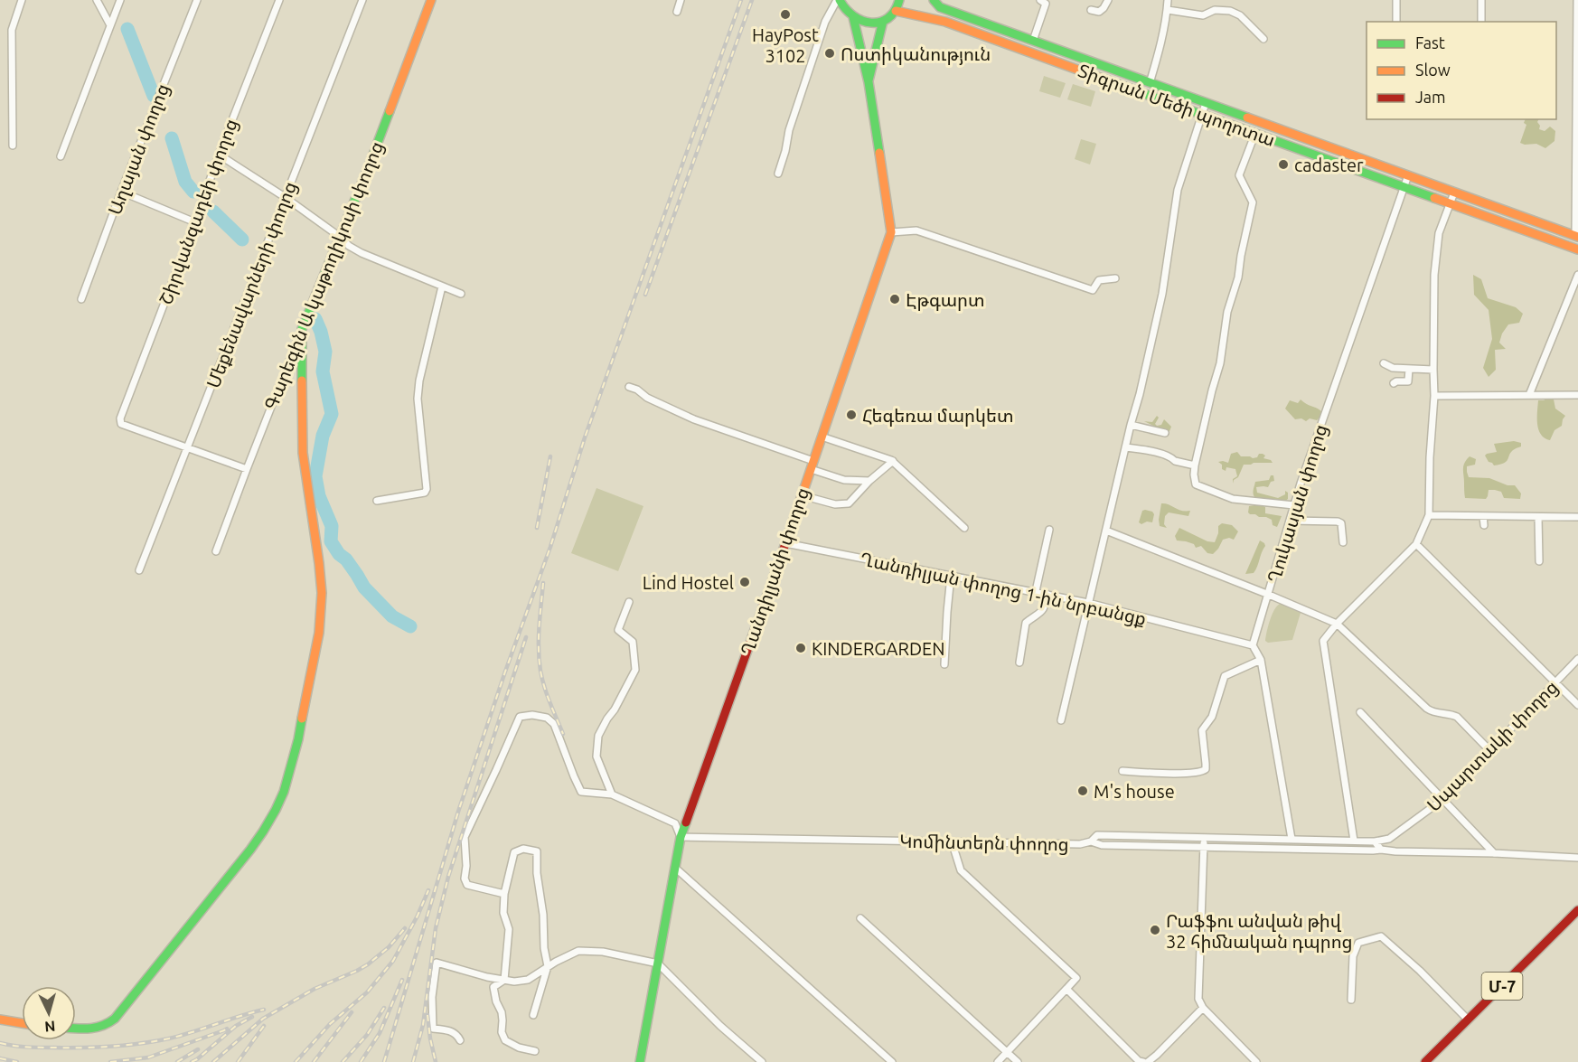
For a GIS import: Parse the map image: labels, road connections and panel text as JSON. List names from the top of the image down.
{
  "streets": {
    "main road": [
      "Տիգրան Մեծի պողոտա",
      "Գարեգին Ա կաթողիկոսի փողոց",
      "Ղանդիլյանի փողոց",
      "Մ-7"
    ],
    "street": [
      "Աղայան փողոց",
      "Շիրվանզադեի փողոց",
      "Մեքենավարների փողոց",
      "Ղուկասյան փողոց",
      "Ղանդիլյան փողոց 1-ին նրբանցք",
      "Սպարտակի փողոց",
      "Կոմինտերն փողոց"
    ]
  },
  "crossings": [
    ["Տիգրան Մեծի պողոտա", "Ղուկասյան փողոց"],
    ["Շիրվանզադեի փողոց", "Մեքենավարների փողոց"],
    ["Ղուկասյան փողոց", "Ղանդիլյան փողոց 1-ին նրբանցք"],
    ["Ղանդիլյանի փողոց", "Ղանդիլյան փողոց 1-ին նրբանցք"],
    ["Ղանդիլյանի փողոց", "Կոմինտերն փողոց"],
    ["Սպարտակի փողոց", "Կոմինտերն փողոց"]
  ],
  "places": [
    "HayPost 3102",
    "Ոստիկանություն",
    "cadaster",
    "Էթգարտ",
    "Հեգեռա մարկետ",
    "Lind Hostel",
    "KINDERGARDEN",
    "M's house",
    "Րաֆֆու անվան թիվ 32 հիմնական դպրոց"
  ],
  "legend": ["Fast", "Slow", "Jam"],
  "north": "bottom"
}
